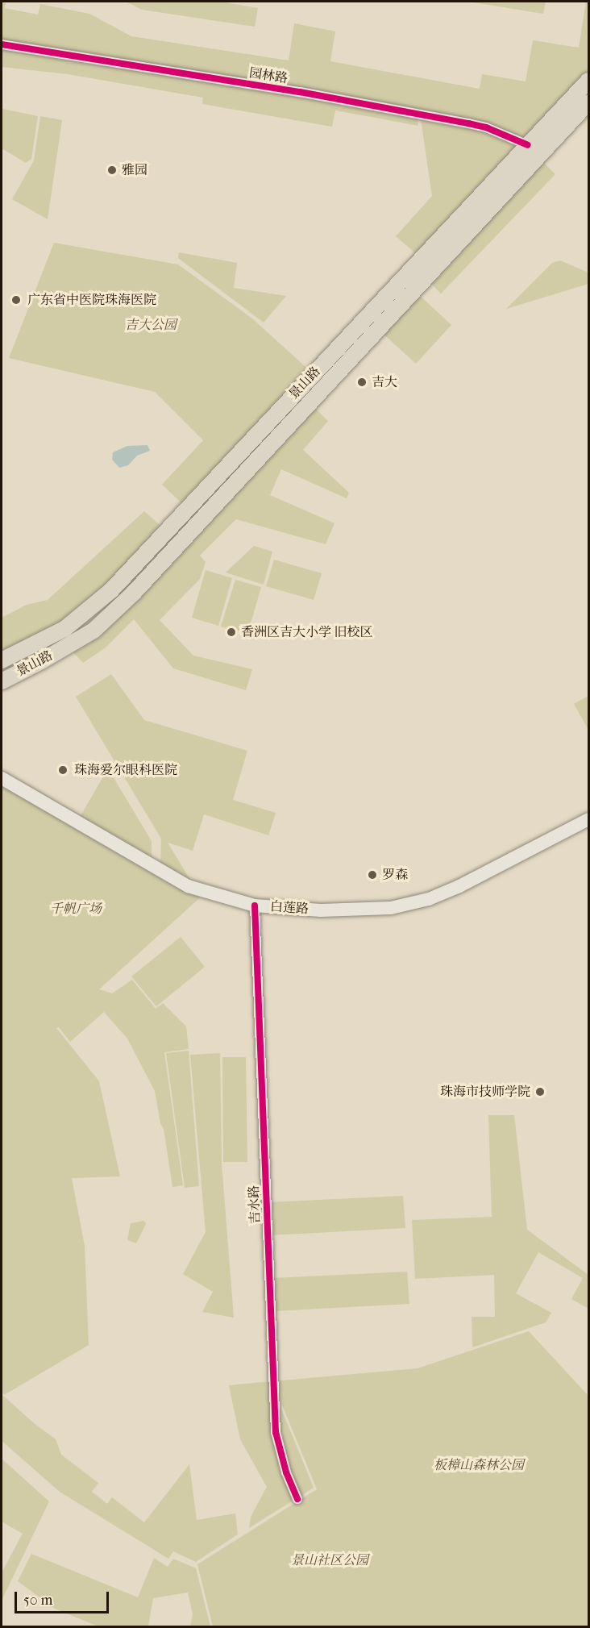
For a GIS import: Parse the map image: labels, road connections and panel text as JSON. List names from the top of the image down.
{
  "streets": {
    "main road": ["景山路", "白莲路"],
    "street": ["园林路", "吉水路"]
  },
  "crossings": [
    ["园林路", "景山路"],
    ["白莲路", "吉水路"]
  ],
  "parks": [
    "吉大公园",
    "千帆广场",
    "板樟山森林公园",
    "景山社区公园"
  ],
  "places": [
    "雅园",
    "广东省中医院珠海医院",
    "吉大",
    "香洲区吉大小学 旧校区",
    "珠海爱尔眼科医院",
    "罗森",
    "珠海市技师学院"
  ],
  "scale_bar": "50 m"
}
